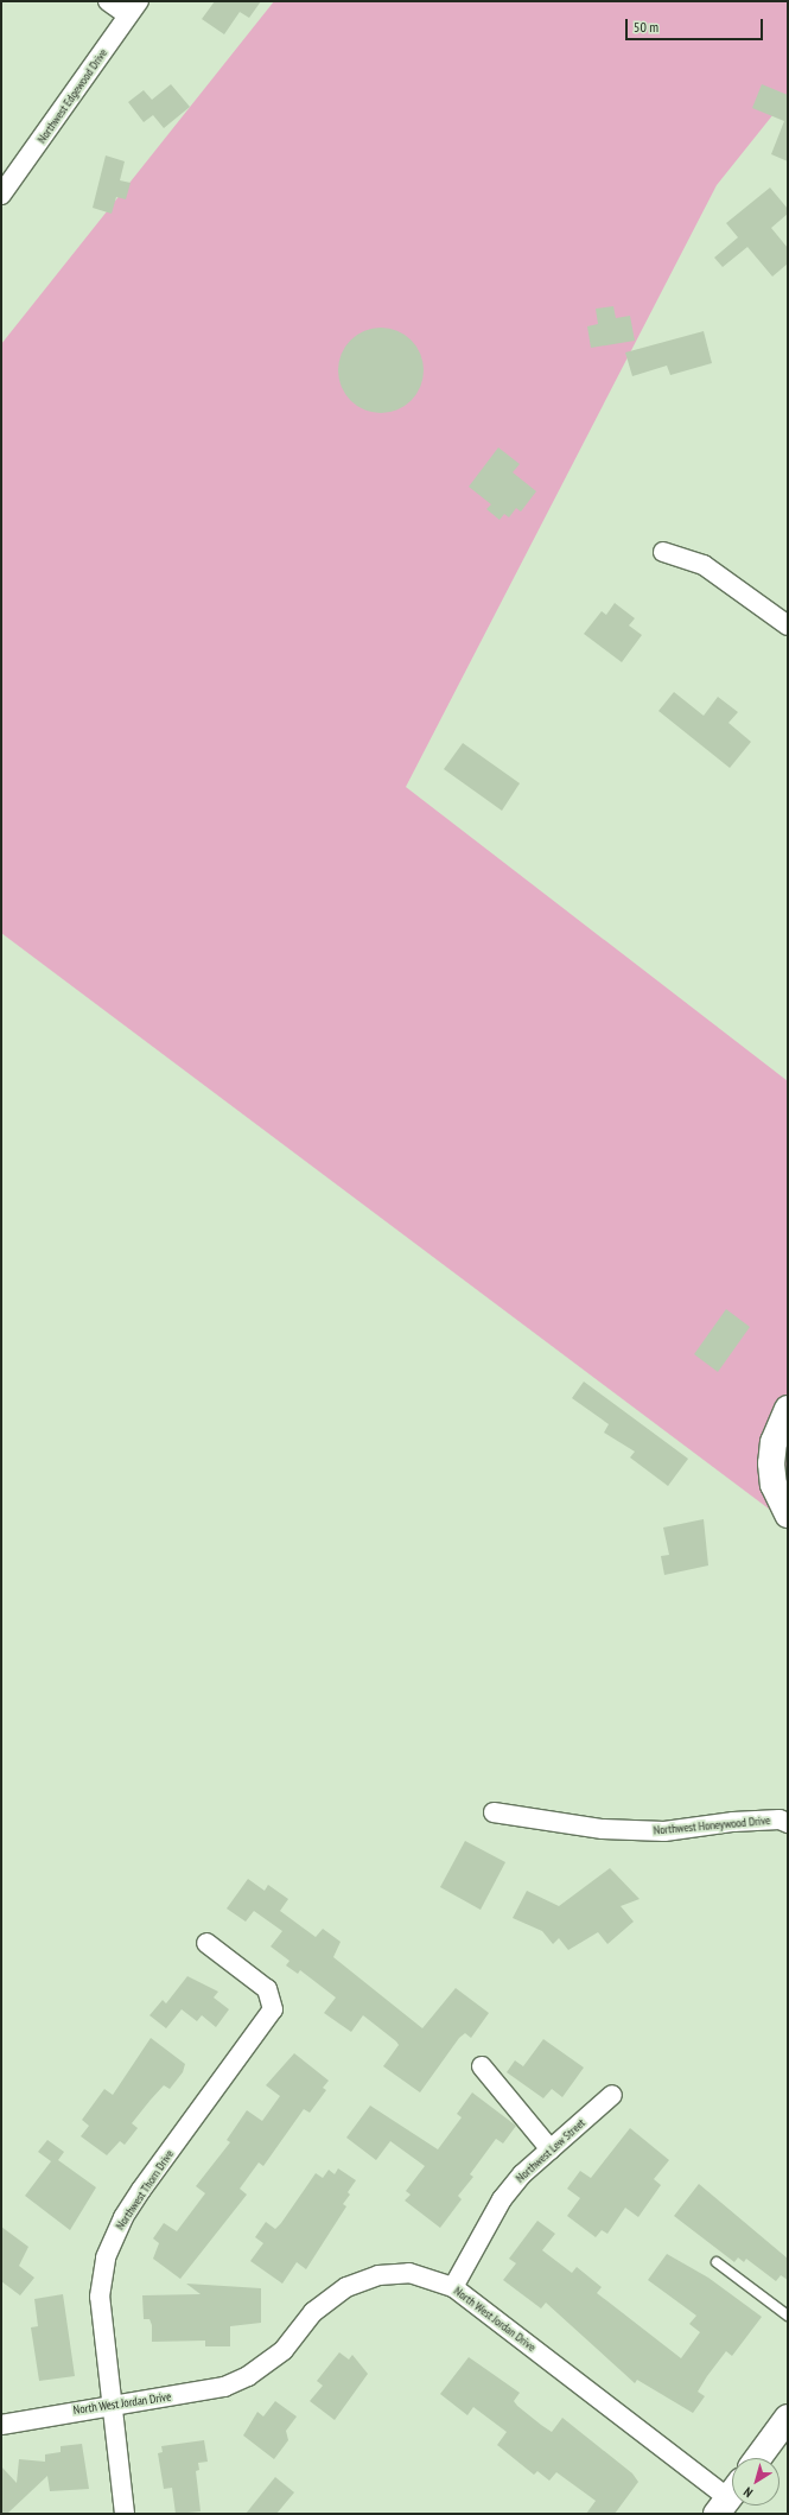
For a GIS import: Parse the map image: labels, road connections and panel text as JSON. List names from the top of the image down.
{
  "streets": {
    "street": [
      "Northwest Edgewood Drive",
      "Northwest Honeywood Drive",
      "Northwest Lew Street",
      "Northwest Thorn Drive",
      "North West Jordan Drive"
    ]
  },
  "crossings": [
    ["Northwest Lew Street", "North West Jordan Drive"],
    ["Northwest Thorn Drive", "North West Jordan Drive"]
  ],
  "scale_bar": "50 m",
  "north": "bottom left"
}
